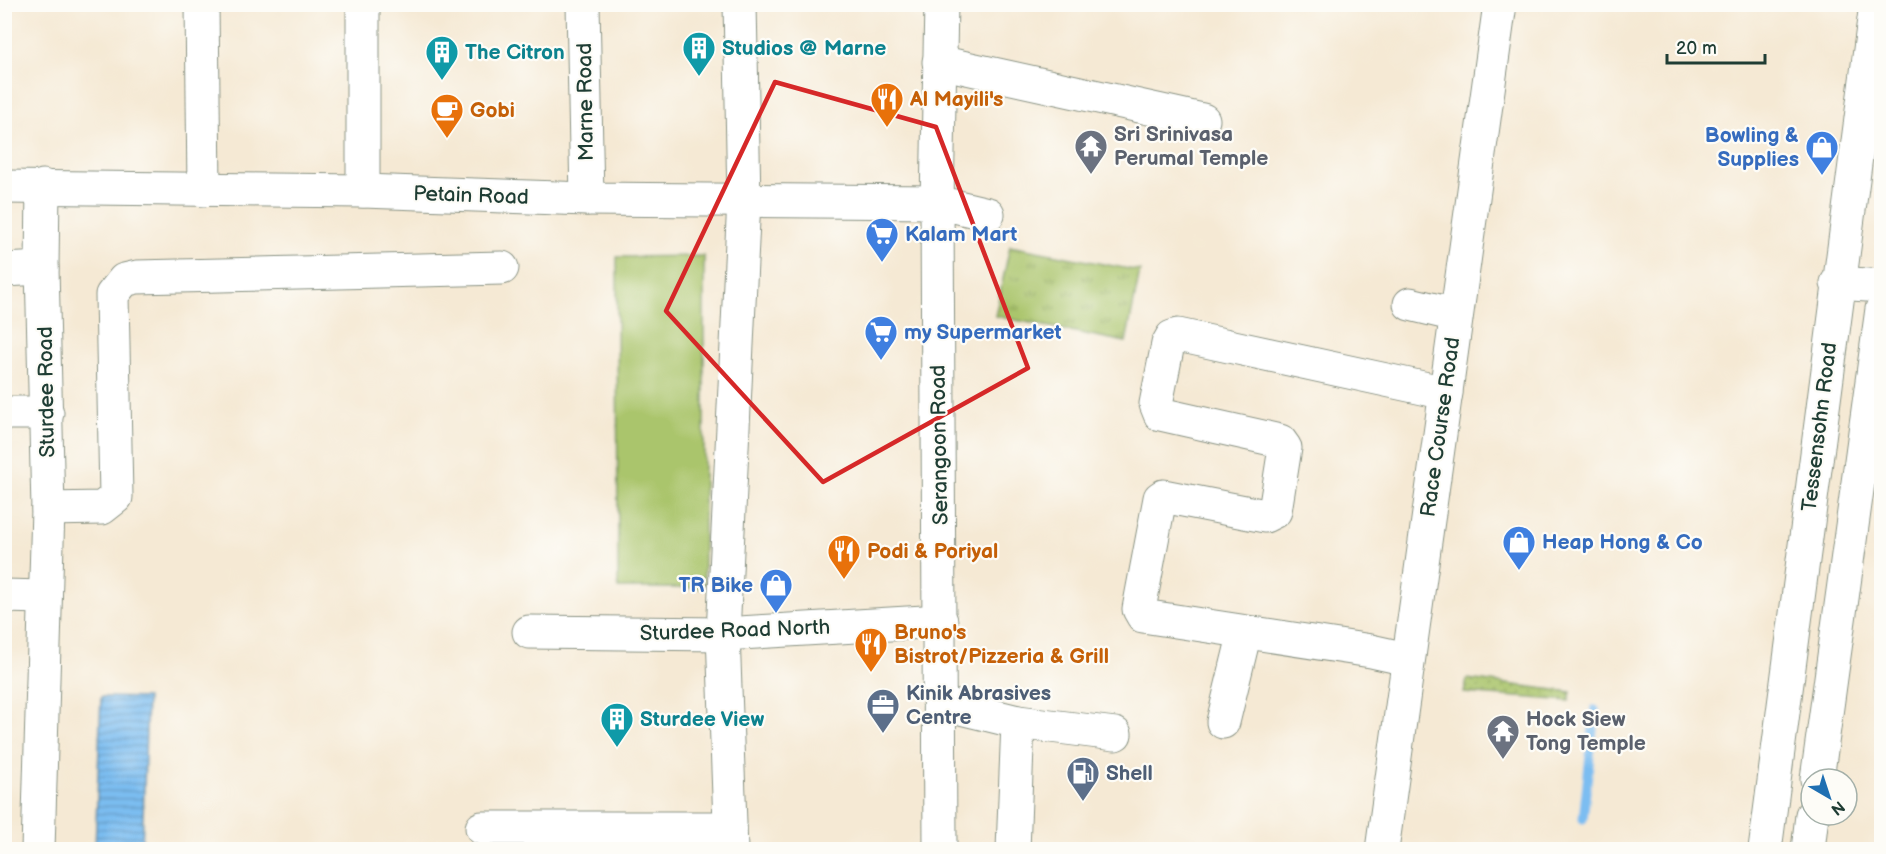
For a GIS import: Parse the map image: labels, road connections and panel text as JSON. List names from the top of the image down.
{
  "streets": {
    "street": [
      "Marne Road",
      "Petain Road",
      "Sturdee Road",
      "Race Course Road",
      "Tessensohn Road",
      "Serangoon Road",
      "Sturdee Road North"
    ]
  },
  "crossings": [
    ["Marne Road", "Petain Road"],
    ["Petain Road", "Sturdee Road"],
    ["Petain Road", "Serangoon Road"],
    ["Serangoon Road", "Sturdee Road North"]
  ],
  "places": {
    "building": ["Studios @ Marne", "The Citron", "Sturdee View"],
    "restaurant": ["Al Mayili's", "Podi & Poriyal", "Bruno's Bistrot/Pizzeria & Grill"],
    "cafe": ["Gobi"],
    "temple": ["Sri Srinivasa Perumal Temple", "Hock Siew Tong Temple"],
    "shop": ["Bowling & Supplies", "Heap Hong & Co", "TR Bike"],
    "supermarket": ["Kalam Mart", "my Supermarket"],
    "office": ["Kinik Abrasives Centre"],
    "fuel station": ["Shell"]
  },
  "scale_bar": "20 m",
  "north": "bottom right"
}
